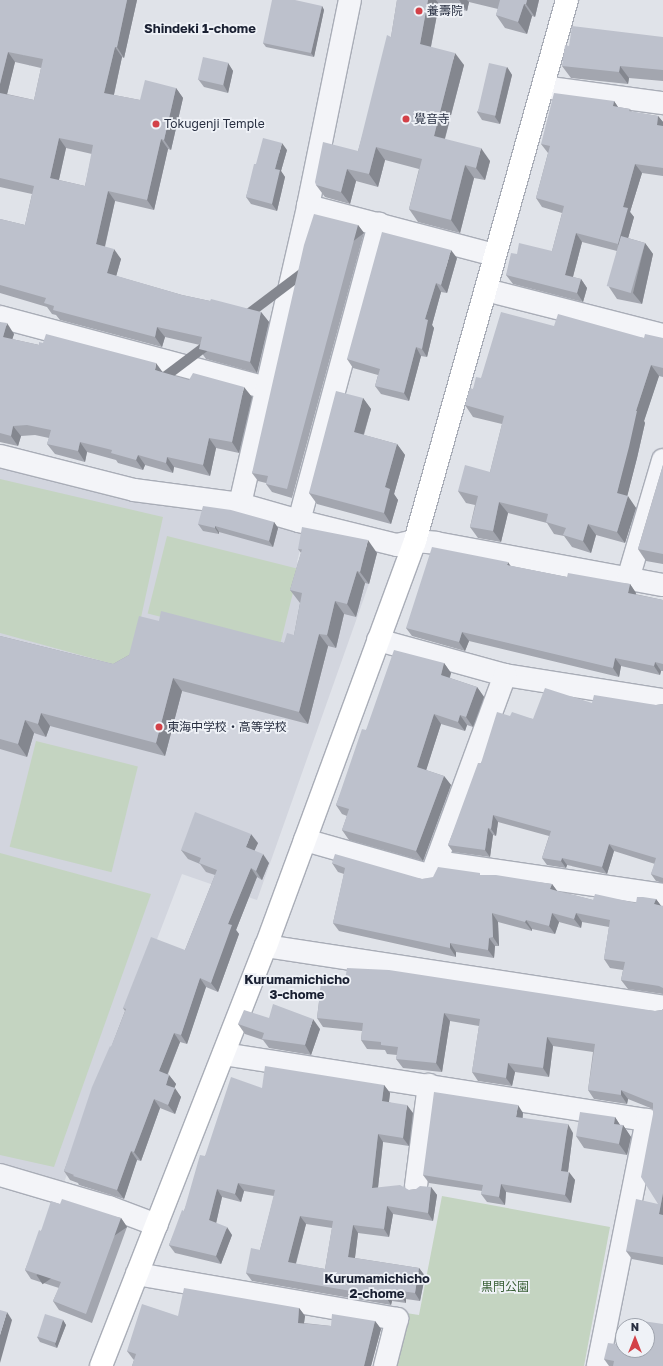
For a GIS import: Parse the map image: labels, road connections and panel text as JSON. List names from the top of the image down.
{
  "districts": ["Shindeki 1-chome", "Kurumamichicho 3-chome", "Kurumamichicho 2-chome"],
  "parks": ["黒門公園"],
  "places": [
    "養壽院",
    "覺音寺",
    "Tokugenji Temple",
    "東海中学校・高等学校"
  ],
  "north": "top"
}
